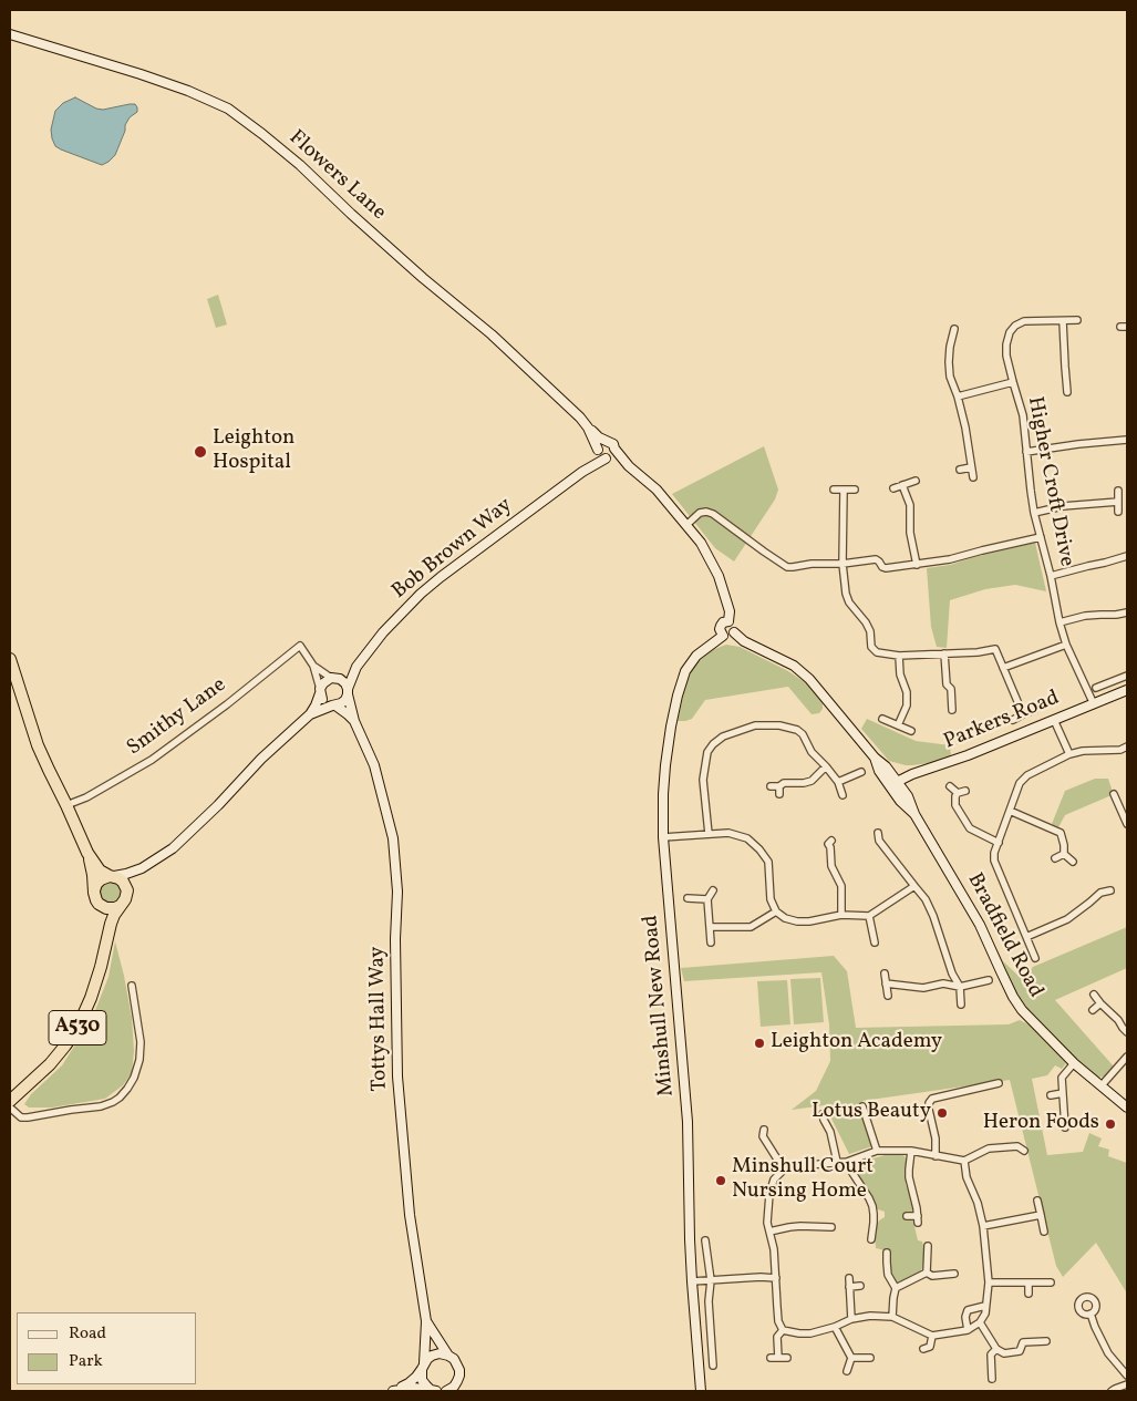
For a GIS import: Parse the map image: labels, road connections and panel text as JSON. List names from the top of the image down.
{
  "streets": {
    "highway": ["A530"],
    "street": [
      "Flowers Lane",
      "Higher Croft Drive",
      "Bob Brown Way",
      "Smithy Lane",
      "Parkers Road",
      "Bradfield Road",
      "Minshull New Road",
      "Tottys Hall Way"
    ]
  },
  "crossings": [
    ["Flowers Lane", "Bob Brown Way"],
    ["Higher Croft Drive", "Parkers Road"],
    ["Bob Brown Way", "Tottys Hall Way"],
    ["Parkers Road", "Bradfield Road"],
    ["Bradfield Road", "Minshull New Road"]
  ],
  "places": [
    "Leighton Hospital",
    "Leighton Academy",
    "Lotus Beauty",
    "Heron Foods",
    "Minshull Court Nursing Home"
  ],
  "legend": ["Road", "Park"]
}
